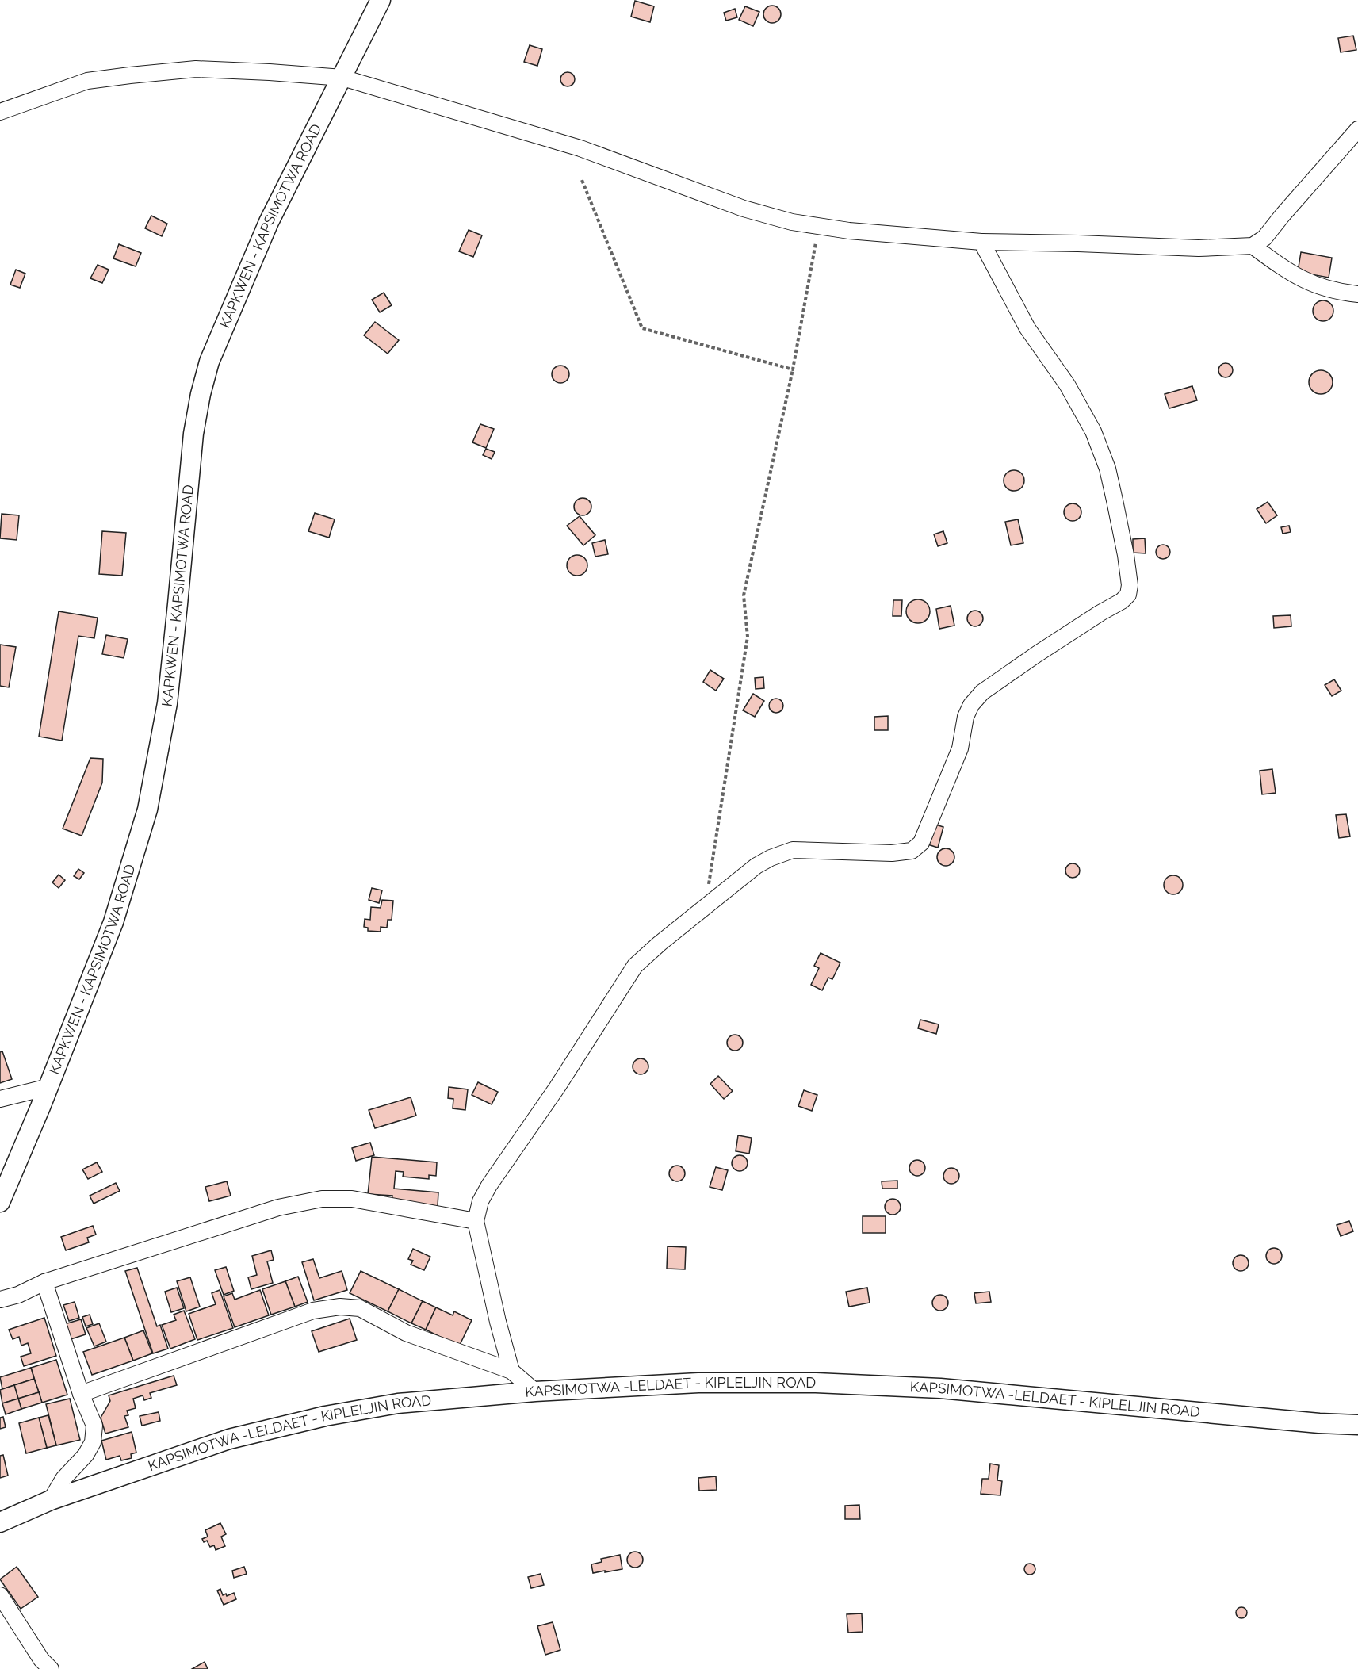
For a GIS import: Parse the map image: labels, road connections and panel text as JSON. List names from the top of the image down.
{
  "streets": {
    "street": ["KAPKWEN - KAPSIMOTWA ROAD", "KAPSIMOTWA -LELDAET - KIPLELJIN ROAD"]
  }
}
